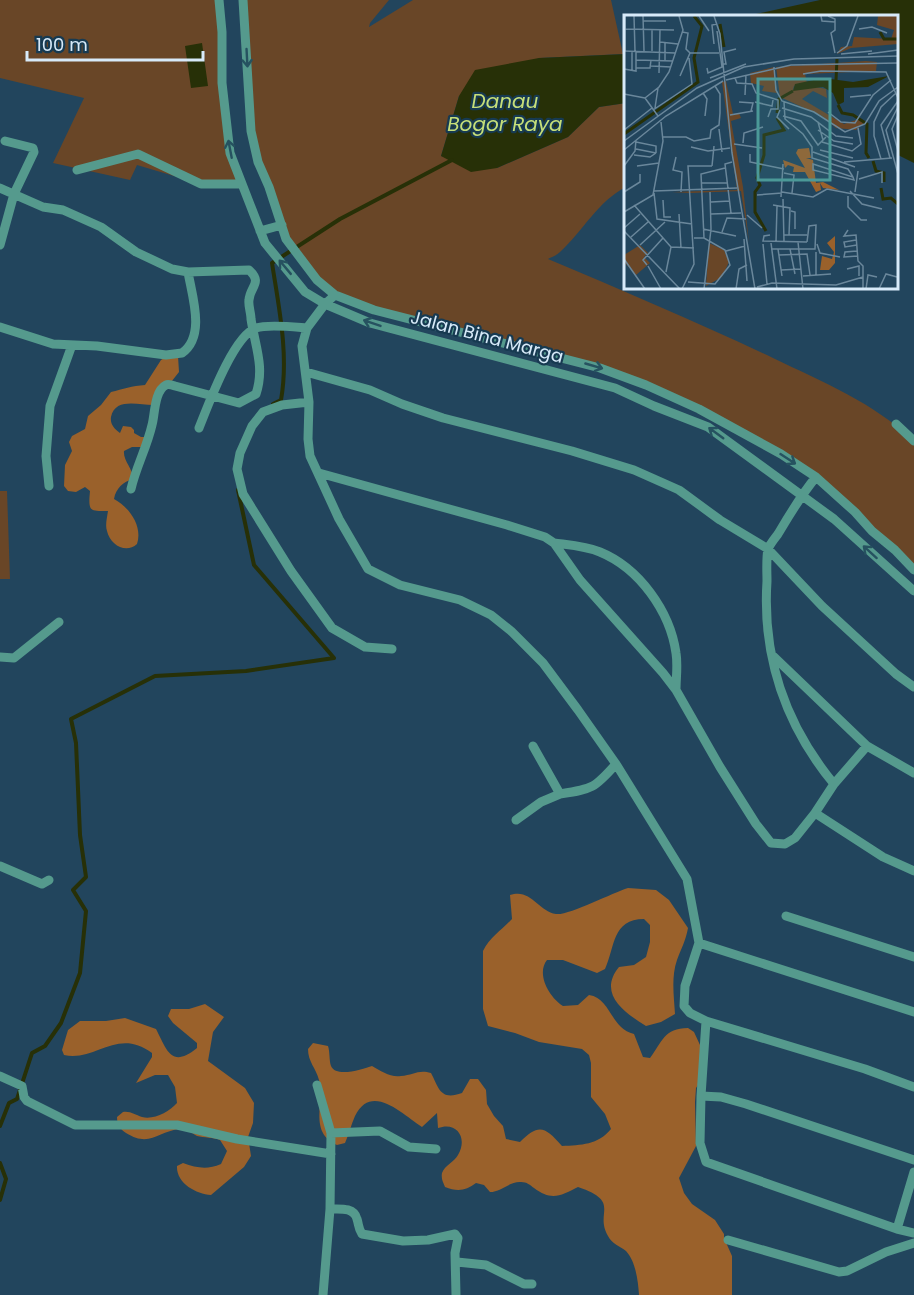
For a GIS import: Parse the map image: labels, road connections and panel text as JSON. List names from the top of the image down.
{
  "streets": {
    "street": ["Jalan Bina Marga"]
  },
  "water": ["Danau Bogor Raya"],
  "scale_bar": "100 m"
}
